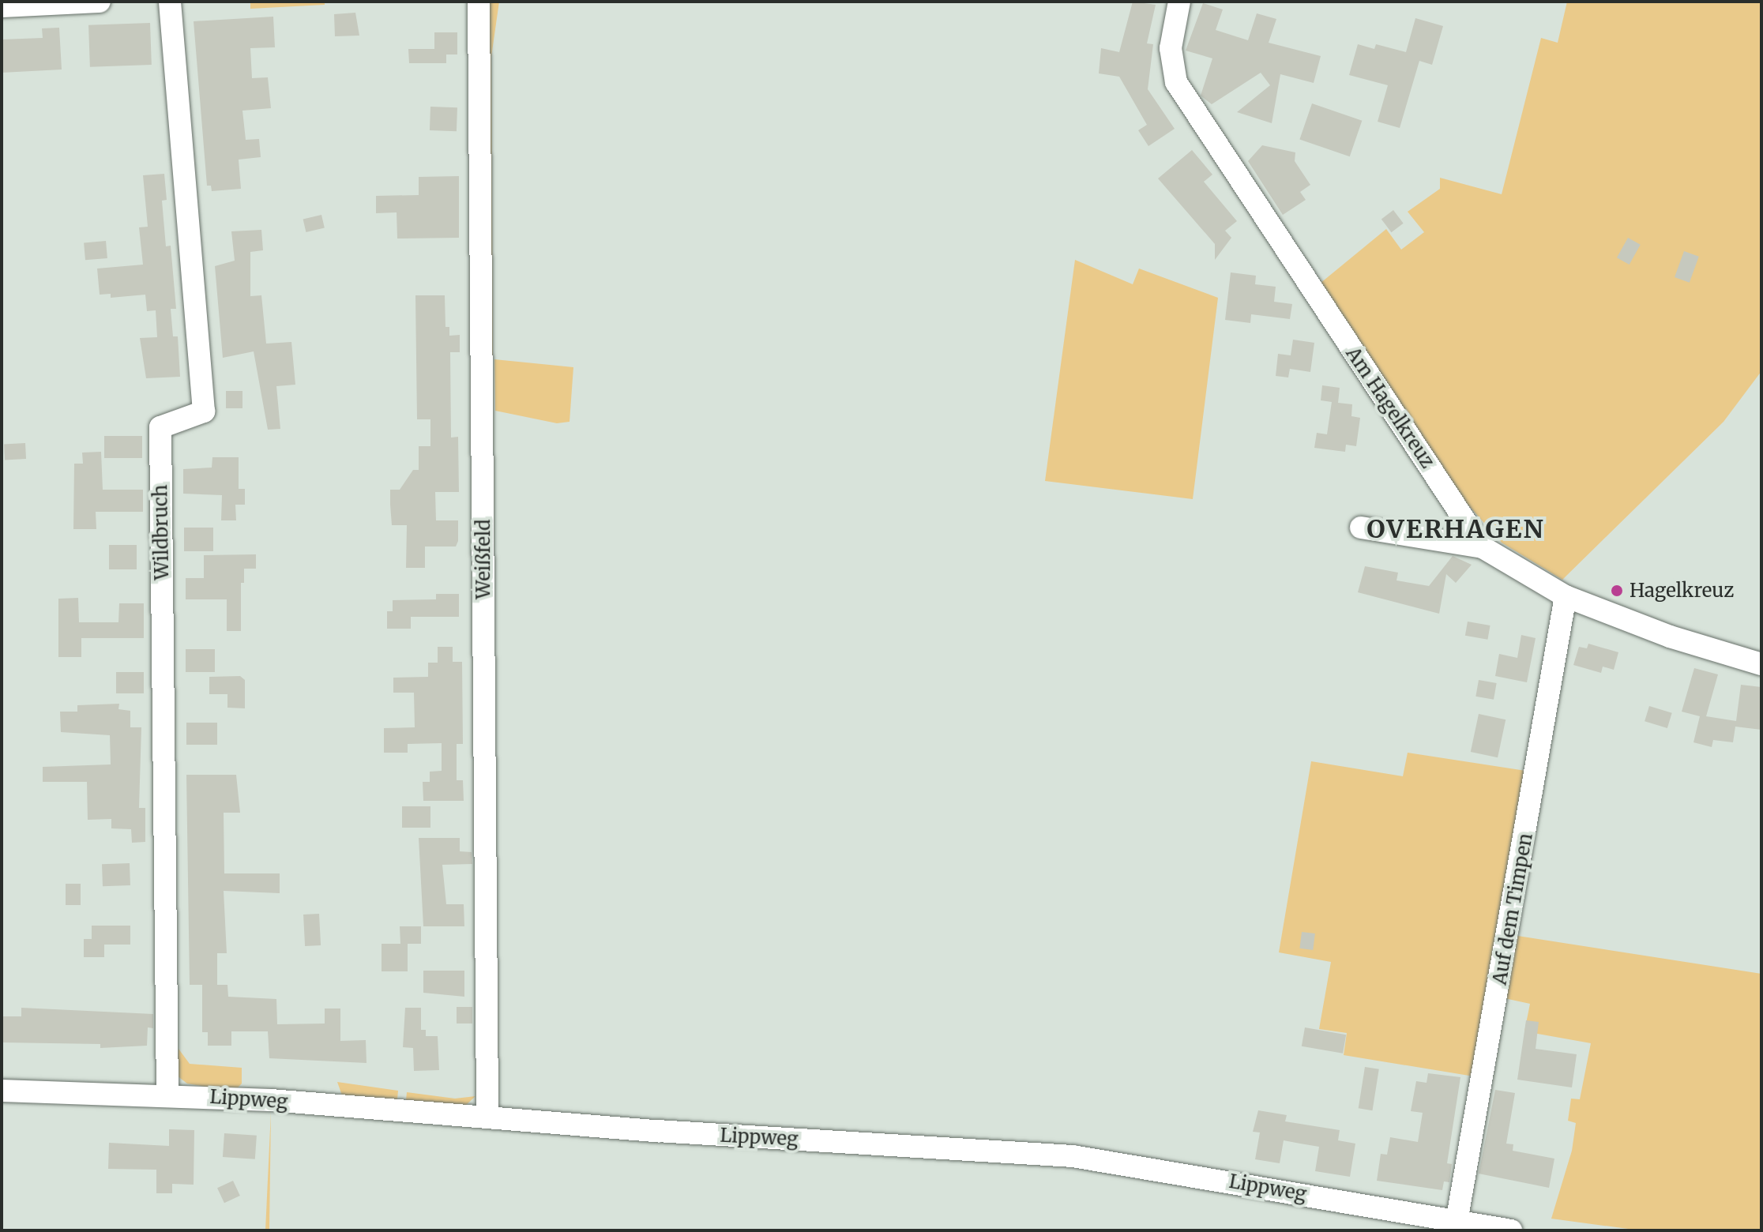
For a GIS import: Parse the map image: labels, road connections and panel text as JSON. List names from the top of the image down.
{
  "streets": {
    "street": [
      "Am Hagelkreuz",
      "Wildbruch",
      "Weißfeld",
      "Auf dem Timpen",
      "Lippweg"
    ]
  },
  "crossings": [
    ["Am Hagelkreuz", "Auf dem Timpen"],
    ["Wildbruch", "Lippweg"],
    ["Weißfeld", "Lippweg"],
    ["Auf dem Timpen", "Lippweg"]
  ],
  "districts": ["OVERHAGEN"],
  "places": ["Hagelkreuz"]
}
